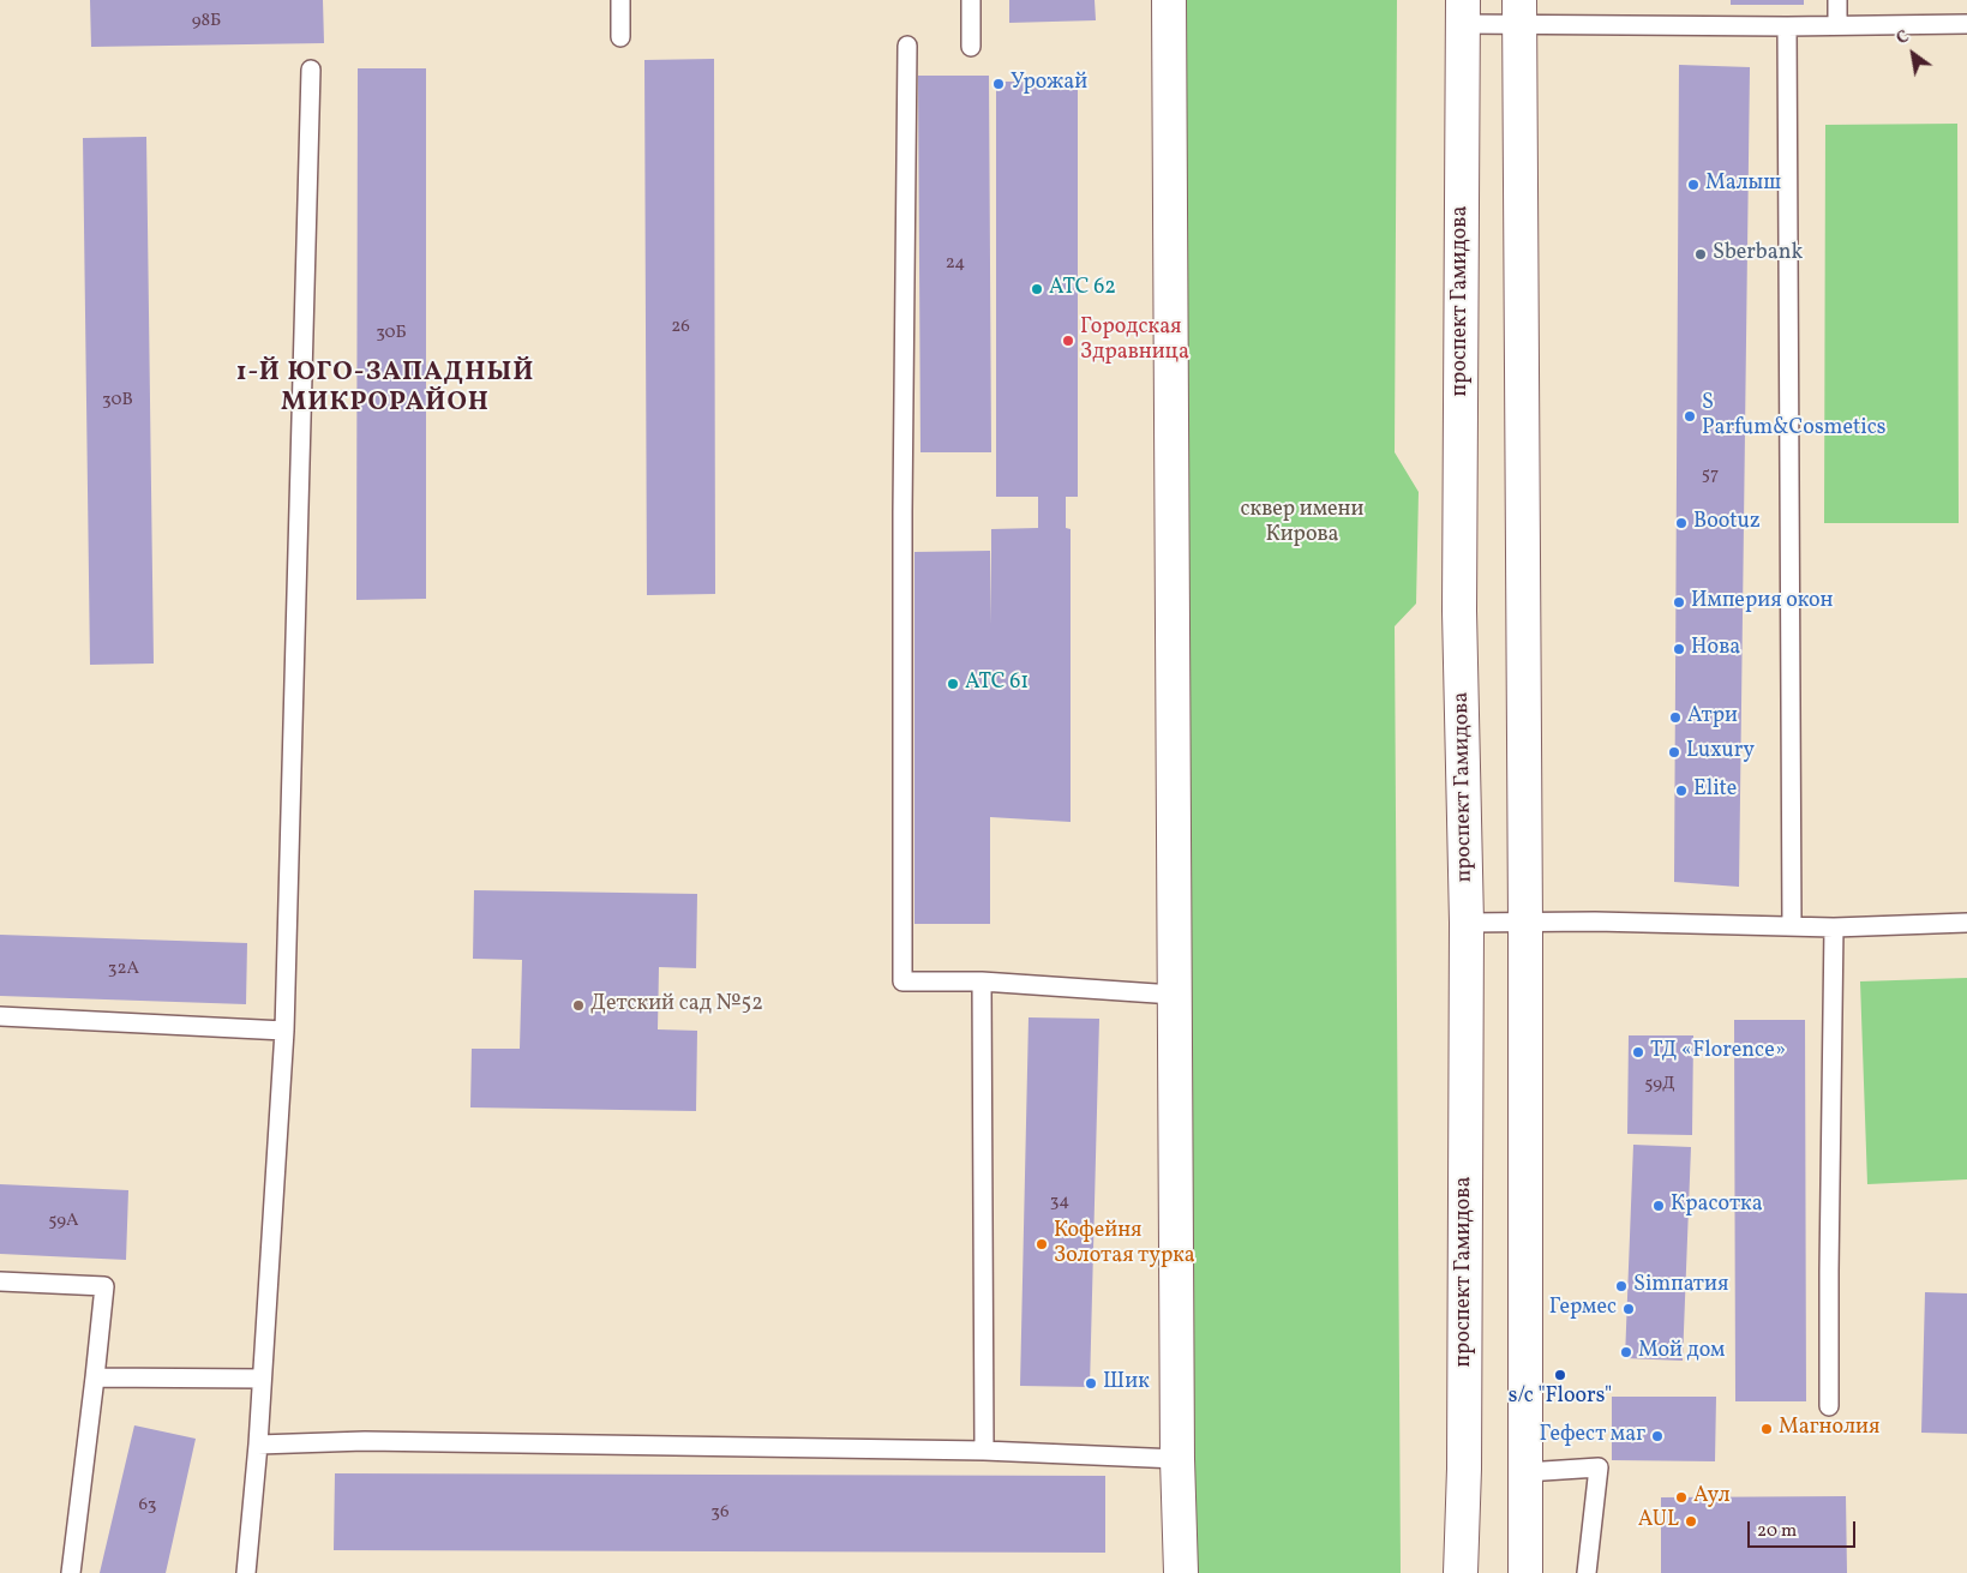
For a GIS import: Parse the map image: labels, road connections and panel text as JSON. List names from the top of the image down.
{
  "streets": {
    "main road": ["проспект Гамидова"]
  },
  "districts": ["1-Й ЮГО-ЗАПАДНЫЙ МИКРОРАЙОН"],
  "parks": ["сквер имени Кирова"],
  "places": [
    "Урожай",
    "Малыш",
    "Sberbank",
    "АТС 62",
    "Городская Здравница",
    "S Parfum&Cosmetics",
    "Bootuz",
    "Империя окон",
    "Нова",
    "АТС 61",
    "Атри",
    "Luxury",
    "Elite",
    "Детский сад №52",
    "ТД «Florence»",
    "Красотка",
    "Кофейня Золотая турка",
    "Simпатия",
    "Гермес",
    "Мой дом",
    "s/c \"Floors\"",
    "Шик",
    "Магнолия",
    "Гефест маг",
    "Аул",
    "AUL"
  ],
  "house_numbers": [
    "98Б",
    "24",
    "26",
    "30Б",
    "30В",
    "57",
    "32А",
    "59Д",
    "34",
    "59А",
    "63",
    "36"
  ],
  "scale_bar": "20 m",
  "north": "top left"
}
